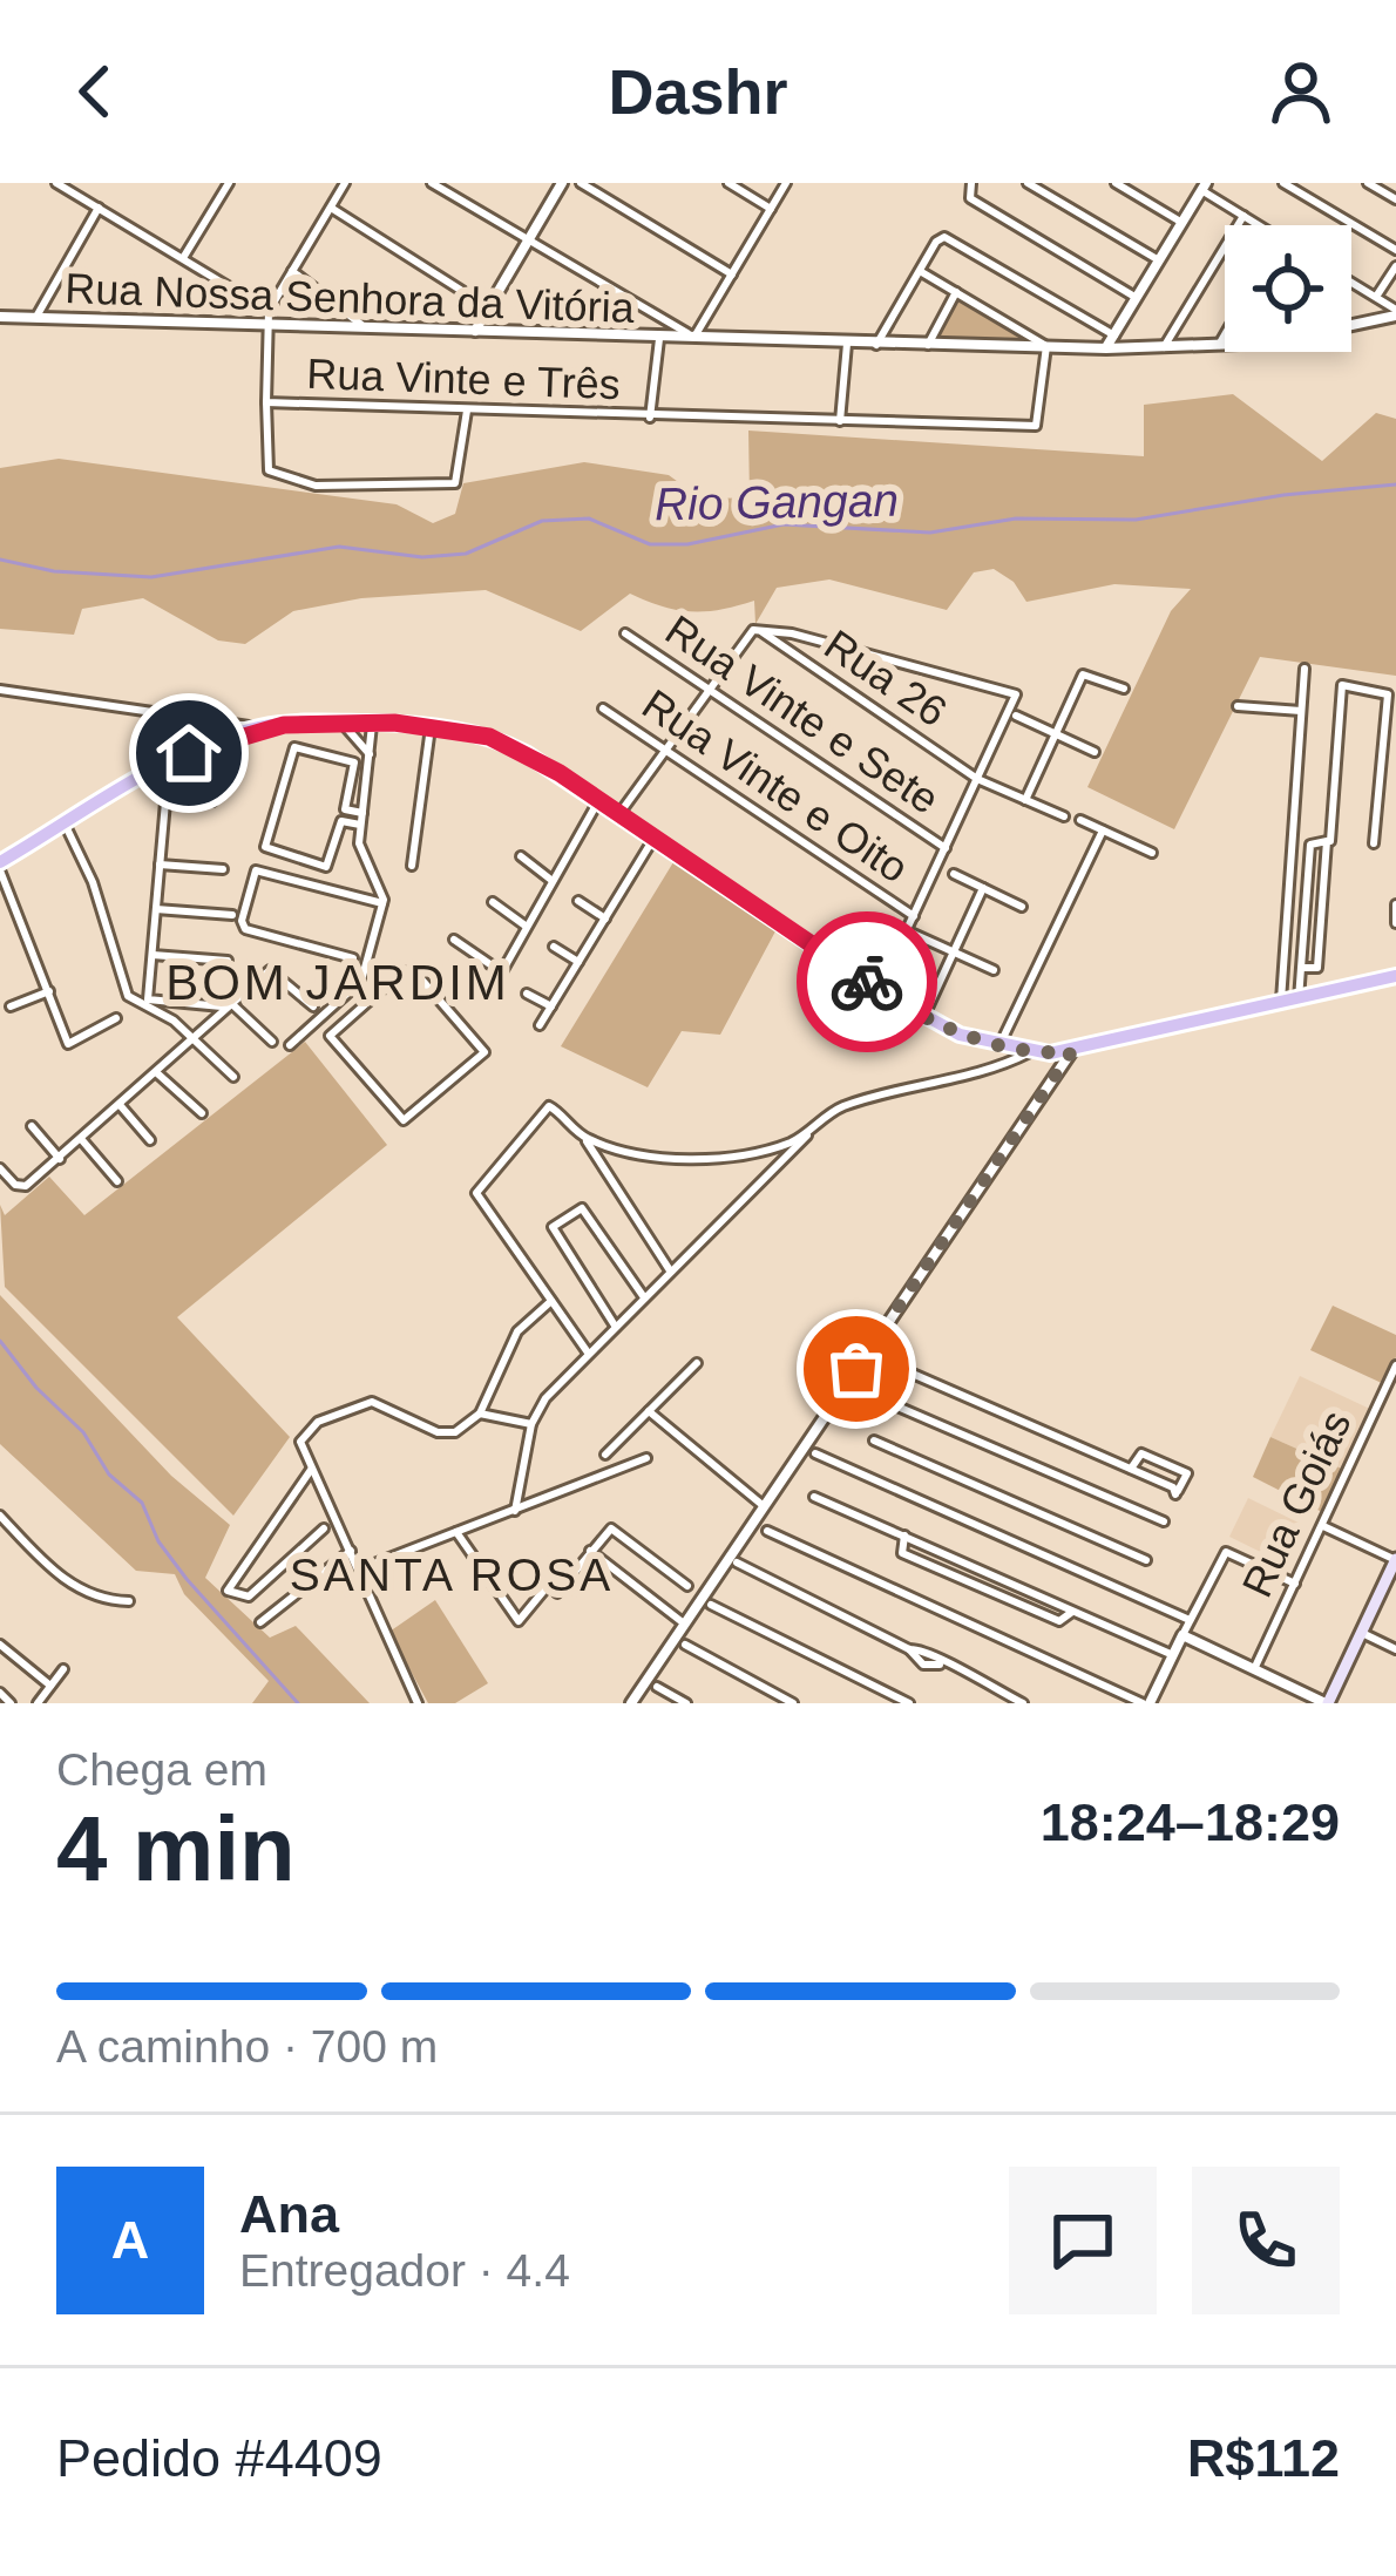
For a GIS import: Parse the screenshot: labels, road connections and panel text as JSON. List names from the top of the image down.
{
  "streets": {
    "street": [
      "Rua Nossa Senhora da Vitória",
      "Rua Vinte e Três",
      "Rua 26",
      "Rua Vinte e Sete",
      "Rua Vinte e Oito",
      "Rua Goiás"
    ]
  },
  "crossings": [
    ["Rua Nossa Senhora da Vitória", "Rua Vinte e Três"]
  ],
  "districts": ["BOM JARDIM", "SANTA ROSA"],
  "water": ["Rio Gangan"],
  "page": {
    "header": "Dashr",
    "heading": ["4 min", "Chega em", "18:24–18:29"],
    "panel": [
      "Ana",
      "Entregador · 4.4",
      "Pedido #4409",
      "R$112"
    ],
    "bar": "A caminho · 700 m",
    "round": "A"
  }
}
